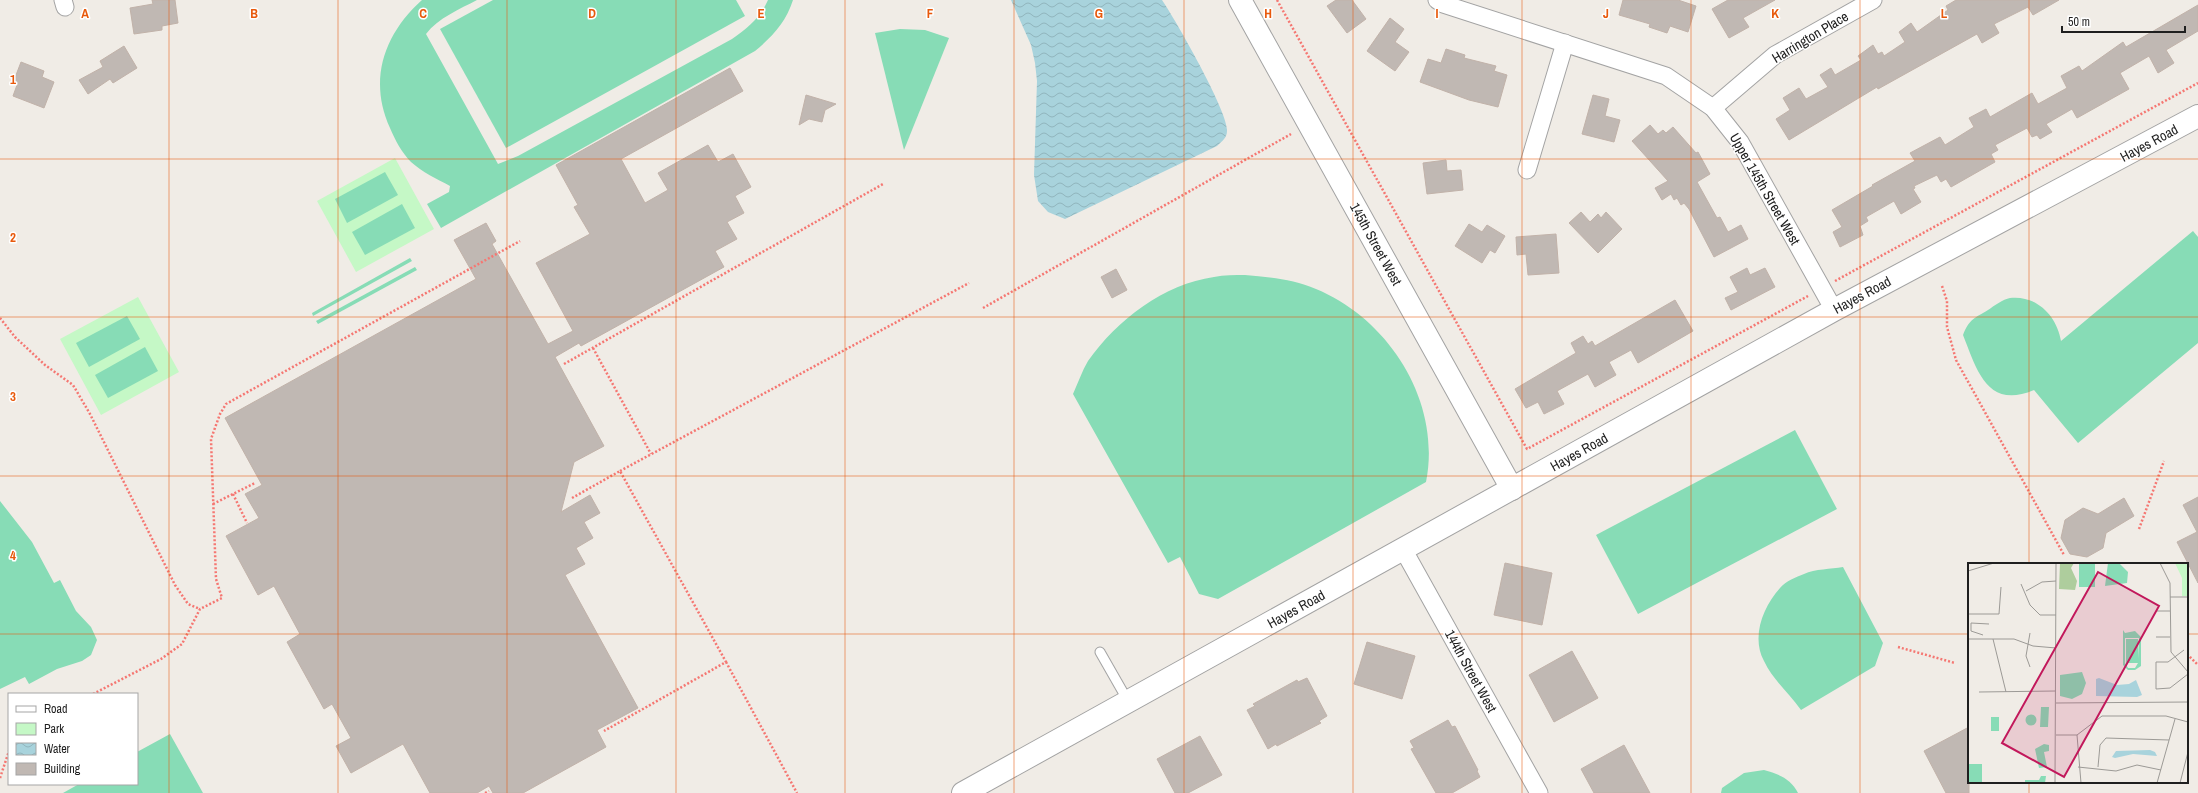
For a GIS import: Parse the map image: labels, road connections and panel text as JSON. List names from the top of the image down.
{
  "streets": {
    "street": [
      "Harrington Place",
      "Hayes Road",
      "Upper 145th Street West",
      "145th Street West",
      "144th Street West"
    ]
  },
  "crossings": [
    ["Harrington Place", "Upper 145th Street West"],
    ["Hayes Road", "Upper 145th Street West"],
    ["Hayes Road", "145th Street West"],
    ["Hayes Road", "144th Street West"]
  ],
  "legend": [
    "Road",
    "Park",
    "Water",
    "Building"
  ],
  "scale_bar": "50 m",
  "grid": {
    "columns": [
      "A",
      "B",
      "C",
      "D",
      "E",
      "F",
      "G",
      "H",
      "I",
      "J",
      "K",
      "L"
    ],
    "rows": [
      "1",
      "2",
      "3",
      "4"
    ]
  }
}
